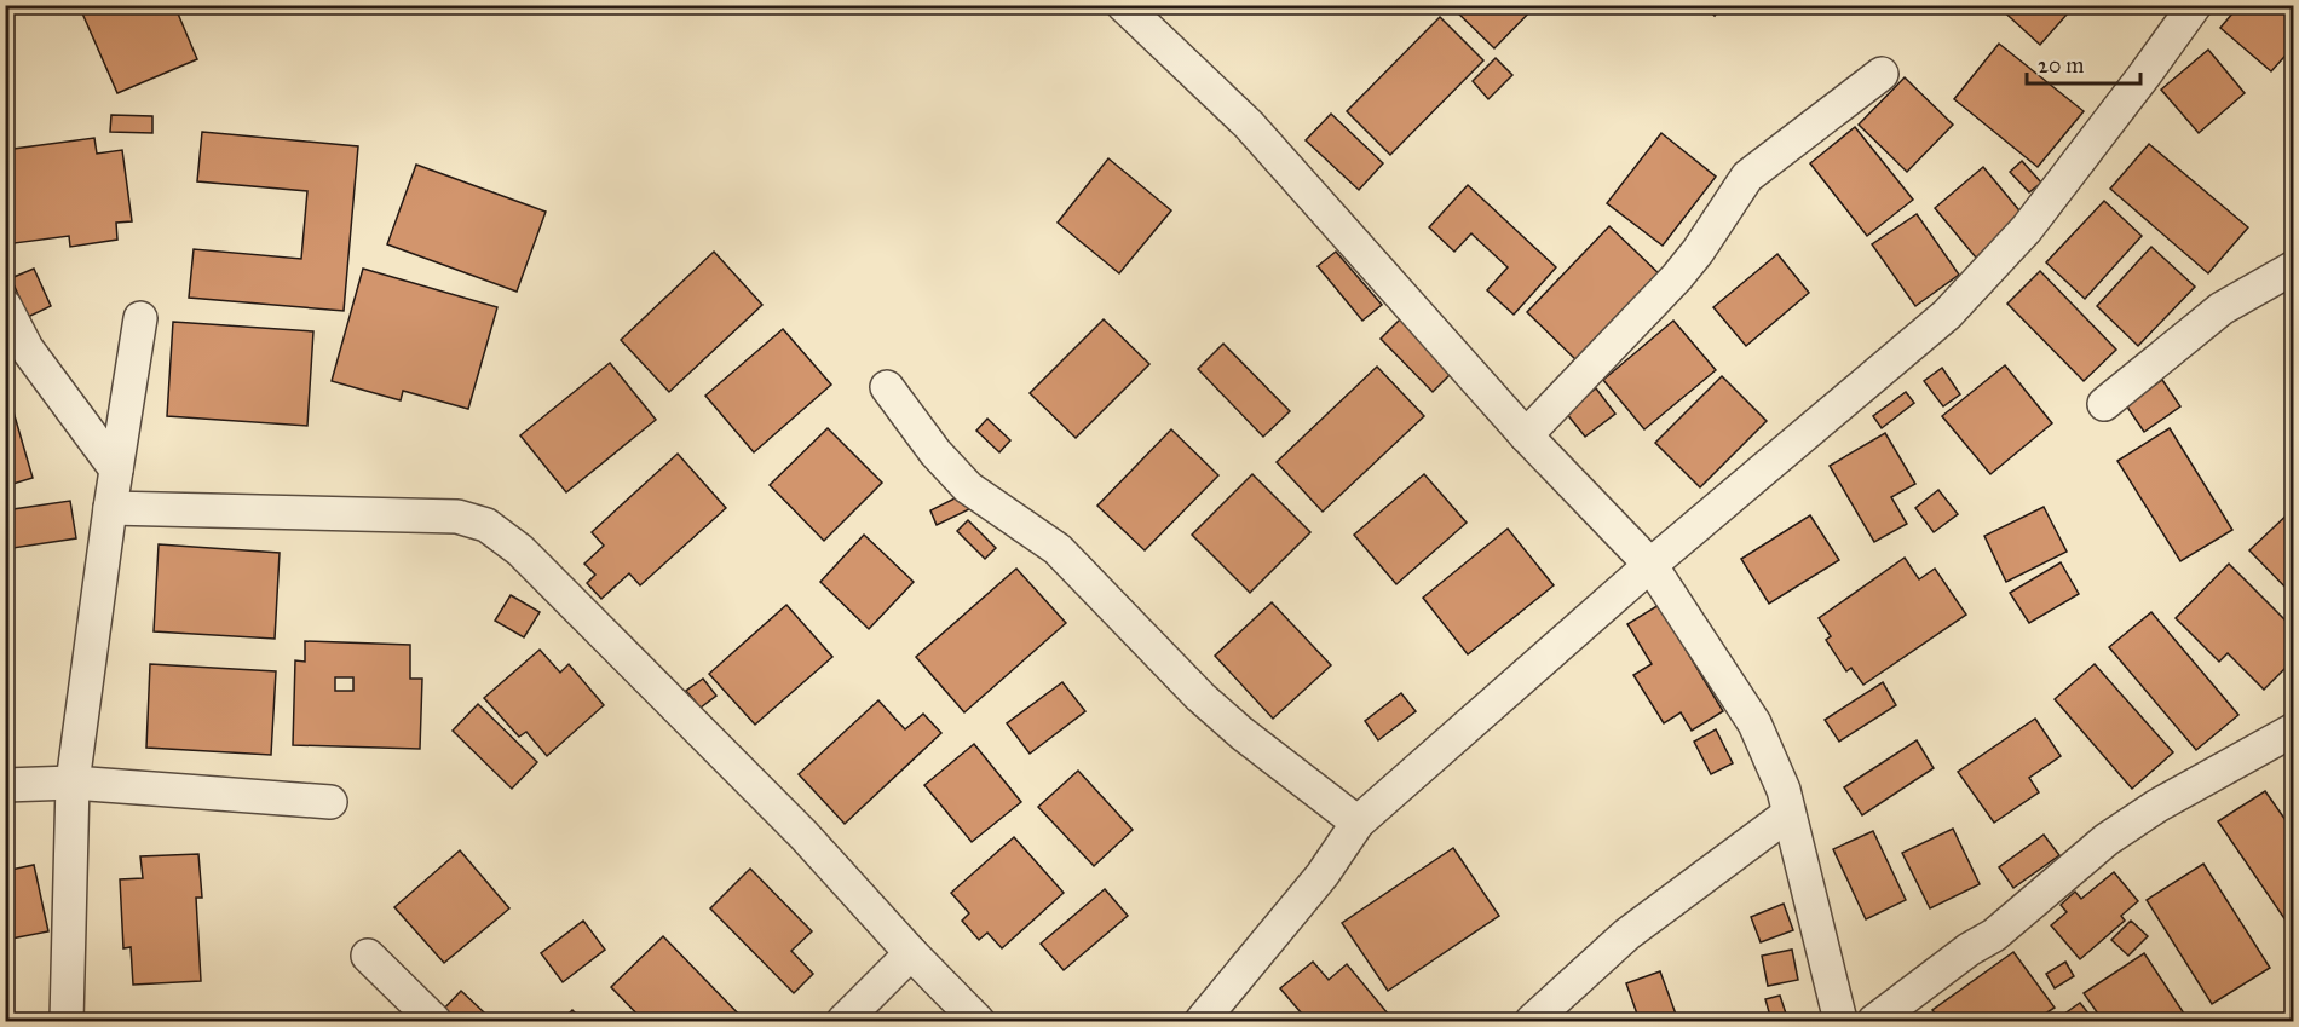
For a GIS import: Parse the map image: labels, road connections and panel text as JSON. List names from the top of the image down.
{
  "scale_bar": "20 m"
}
